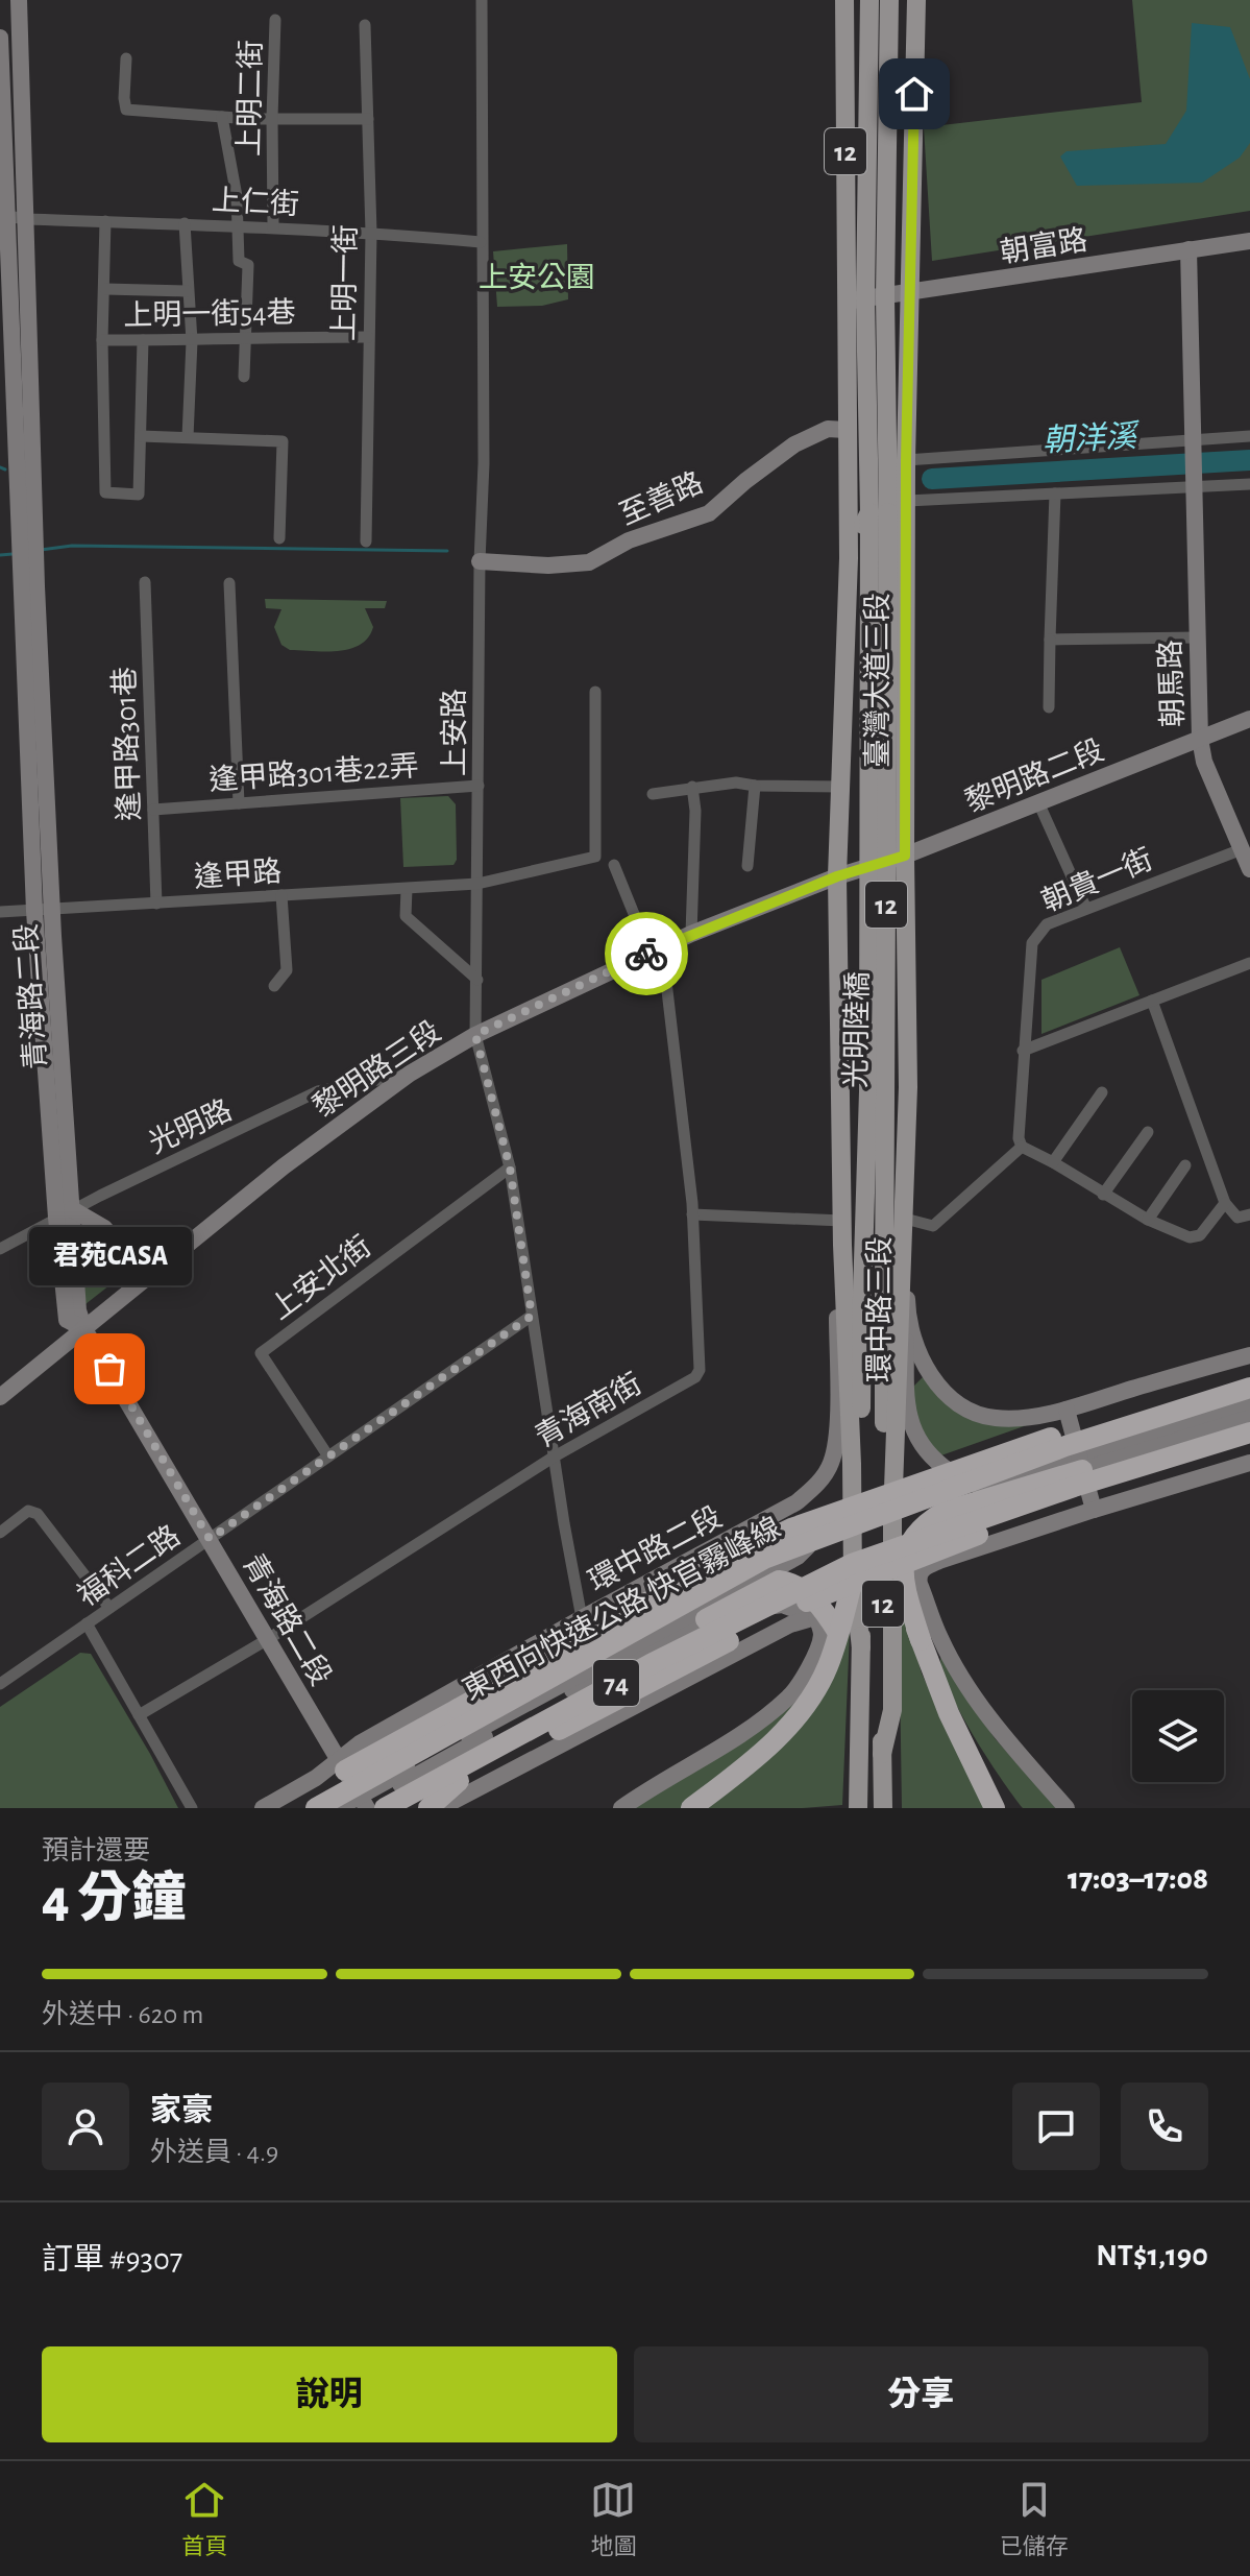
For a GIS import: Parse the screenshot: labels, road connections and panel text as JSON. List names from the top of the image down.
{
  "streets": {
    "highway": ["東西向快速公路 快官霧峰線", "74"],
    "main road": ["12", "臺灣大道三段", "光明陸橋"],
    "street": [
      "上明二街",
      "上仁街",
      "朝富路",
      "上明一街",
      "上明一街54巷",
      "至善路",
      "朝馬路",
      "上安路",
      "逢甲路301巷",
      "逢甲路301巷22弄",
      "黎明路二段",
      "逢甲路",
      "朝貴一街",
      "青海路二段",
      "黎明路三段",
      "光明路",
      "上安北街",
      "環中路三段",
      "青海南街",
      "環中路二段",
      "福科二路"
    ]
  },
  "crossings": [
    ["上明二街", "上仁街"],
    ["12", "臺灣大道三段"],
    ["12", "光明陸橋"],
    ["12", "74"],
    ["上仁街", "上明一街"],
    ["上仁街", "上安路"],
    ["朝富路", "臺灣大道三段"],
    ["上明一街", "上明一街54巷"],
    ["至善路", "臺灣大道三段"],
    ["至善路", "上安路"],
    ["臺灣大道三段", "黎明路二段"],
    ["臺灣大道三段", "光明陸橋"],
    ["臺灣大道三段", "黎明路三段"],
    ["臺灣大道三段", "環中路三段"],
    ["臺灣大道三段", "環中路二段"],
    ["臺灣大道三段", "74"],
    ["朝馬路", "黎明路二段"],
    ["朝馬路", "朝貴一街"],
    ["上安路", "逢甲路301巷22弄"],
    ["上安路", "逢甲路"],
    ["上安路", "黎明路三段"],
    ["上安路", "上安北街"],
    ["上安路", "青海南街"],
    ["上安路", "環中路二段"],
    ["上安路", "福科二路"],
    ["逢甲路301巷", "逢甲路301巷22弄"],
    ["逢甲路301巷", "逢甲路"],
    ["黎明路二段", "黎明路三段"],
    ["逢甲路", "青海路二段"],
    ["青海路二段", "黎明路三段"],
    ["青海路二段", "光明路"],
    ["青海路二段", "青海南街"],
    ["青海路二段", "環中路二段"],
    ["青海路二段", "福科二路"],
    ["青海路二段", "74"],
    ["黎明路三段", "光明路"],
    ["黎明路三段", "青海南街"],
    ["上安北街", "福科二路"],
    ["環中路二段", "74"],
    ["東西向快速公路 快官霧峰線", "74"]
  ],
  "water": ["朝洋溪"],
  "parks": ["上安公園"],
  "places": ["君苑CASA"],
  "page": {
    "bubble": "君苑CASA",
    "heading": ["4 分鐘", "預計還要", "17:03–17:08"],
    "panel": [
      "家豪",
      "外送員 · 4.9",
      "訂單 #9307",
      "NT$1,190"
    ],
    "bar": "外送中 · 620 m",
    "buttons": ["說明", "分享"],
    "tabs": ["首頁", "地圖", "已儲存"]
  }
}
